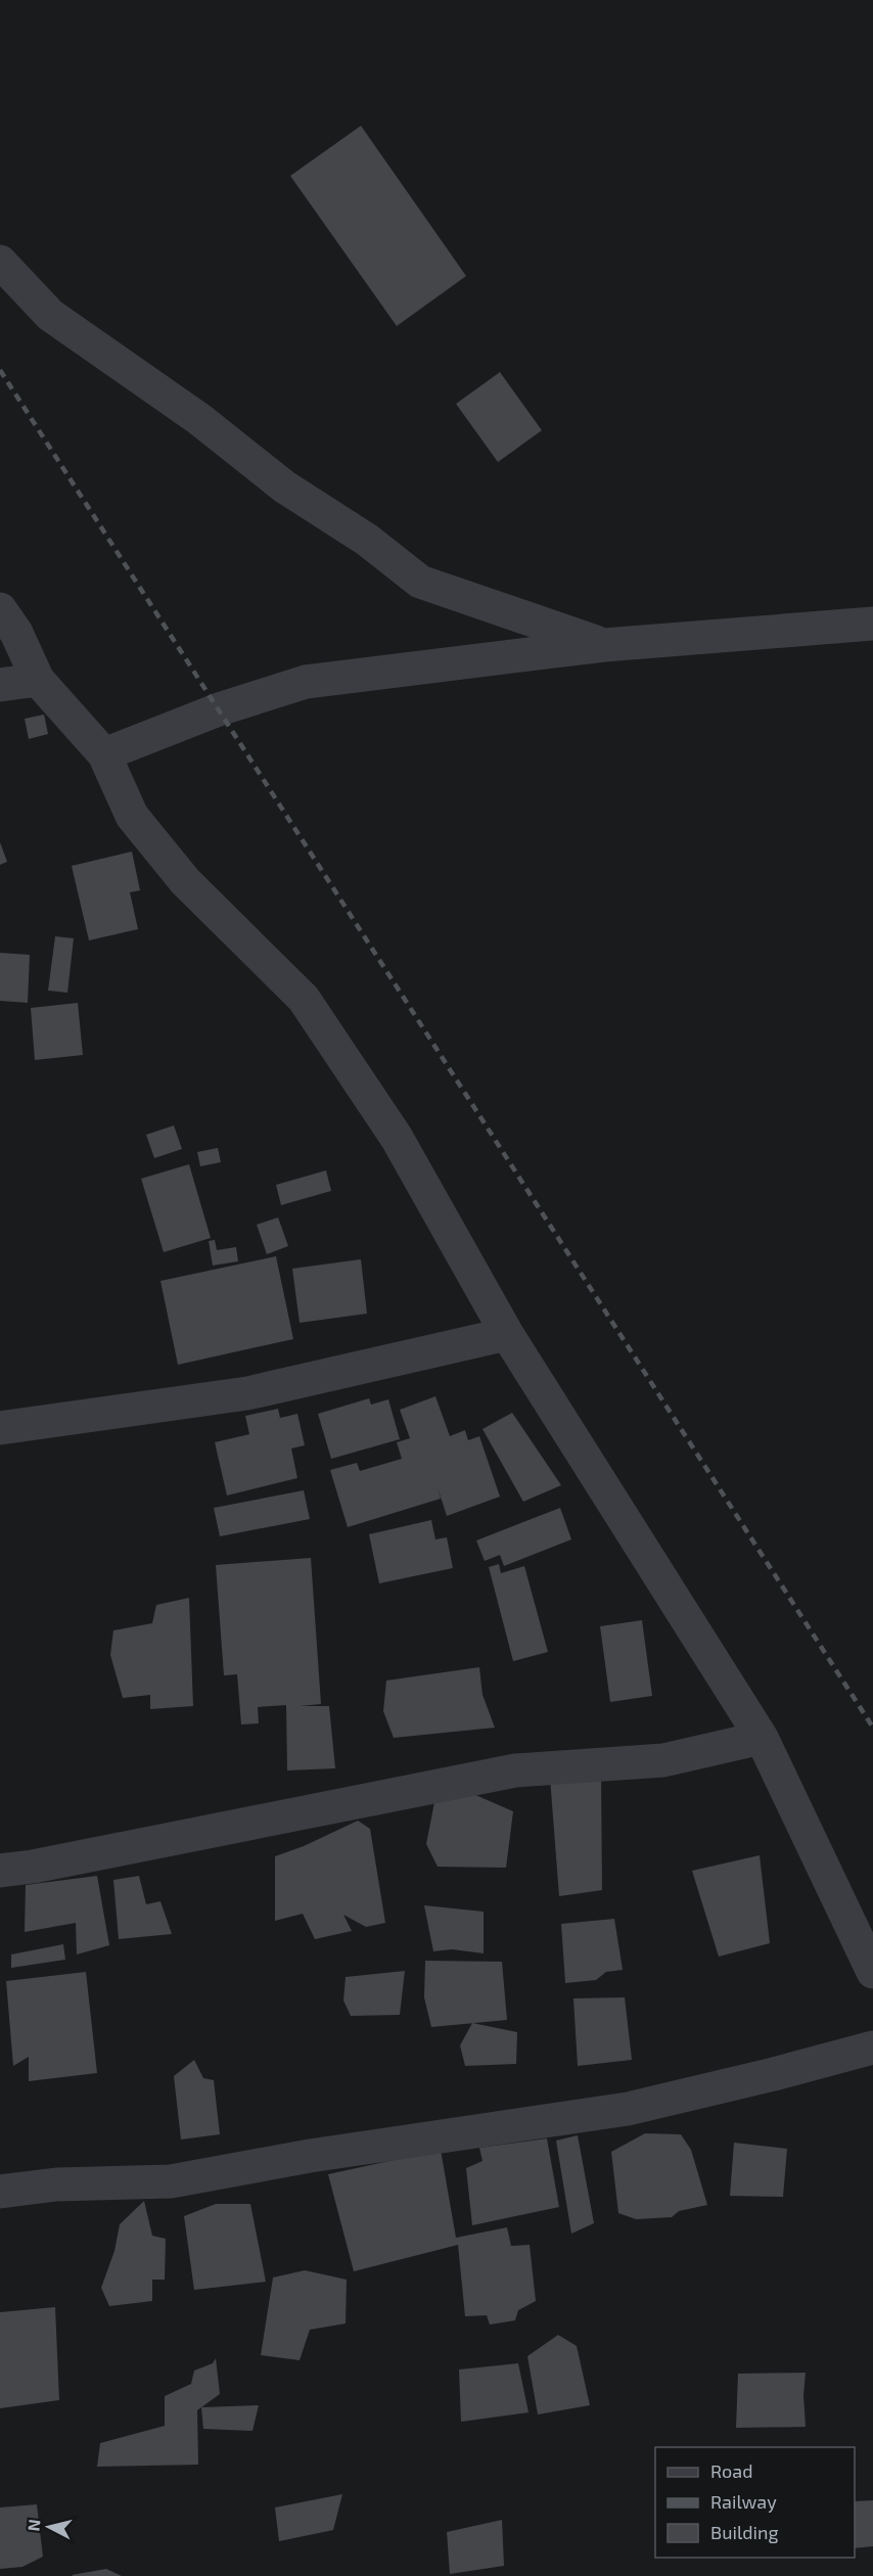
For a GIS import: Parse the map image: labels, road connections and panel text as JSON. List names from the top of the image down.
{
  "legend": ["Road", "Railway", "Building"],
  "north": "left"
}
